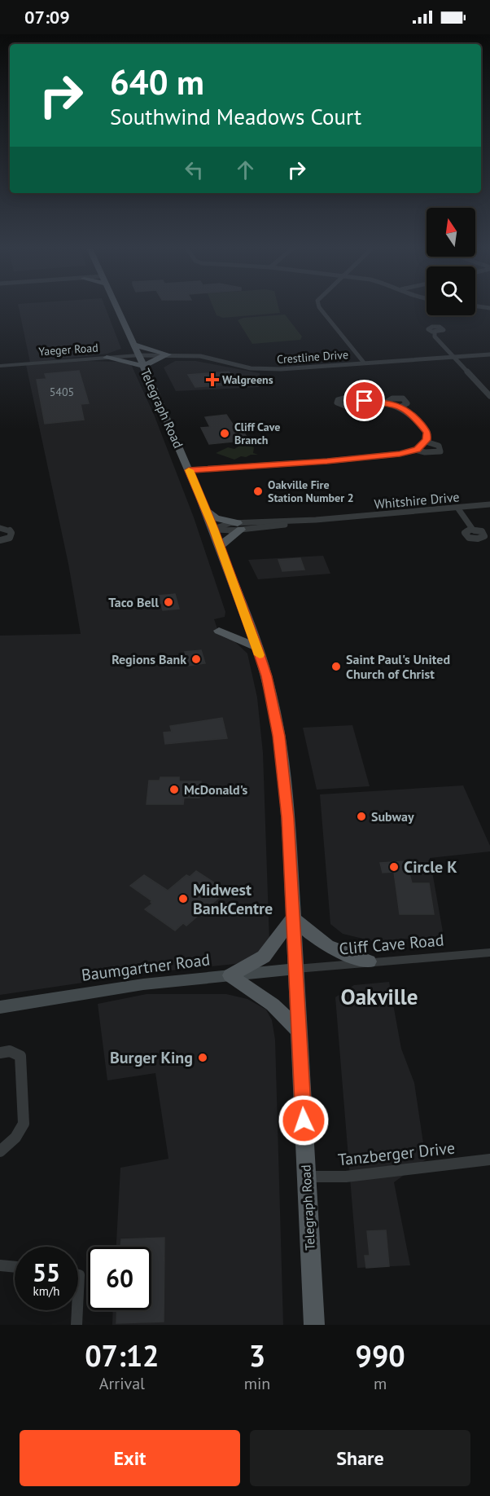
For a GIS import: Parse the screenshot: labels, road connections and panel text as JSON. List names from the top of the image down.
{
  "streets": {
    "main road": ["Telegraph Road", "Baumgartner Road"],
    "street": [
      "Yaeger Road",
      "Crestline Drive",
      "Whitshire Drive",
      "Cliff Cave Road",
      "Tanzberger Drive"
    ]
  },
  "crossings": [
    ["Yaeger Road", "Crestline Drive"],
    ["Yaeger Road", "Telegraph Road"],
    ["Crestline Drive", "Telegraph Road"],
    ["Telegraph Road", "Whitshire Drive"],
    ["Telegraph Road", "Cliff Cave Road"],
    ["Telegraph Road", "Baumgartner Road"],
    ["Telegraph Road", "Tanzberger Drive"],
    ["Cliff Cave Road", "Baumgartner Road"]
  ],
  "districts": ["Oakville"],
  "places": {
    "health": ["Walgreens"],
    "other": [
      "Cliff Cave Branch",
      "Oakville Fire Station Number 2",
      "Taco Bell",
      "Regions Bank",
      "Saint Paul's United Church of Christ",
      "McDonald's",
      "Subway",
      "Circle K",
      "Midwest BankCentre",
      "Burger King"
    ]
  },
  "house_numbers": ["5405"],
  "north": "top",
  "page": {
    "status": "07:09",
    "turn": ["640 m", "Southwind Meadows Court"],
    "speed": "55 km/h",
    "limit": "60",
    "eta": [
      "07:12",
      "Arrival",
      "3",
      "min",
      "990",
      "m"
    ],
    "buttons": ["Exit", "Share"]
  }
}
